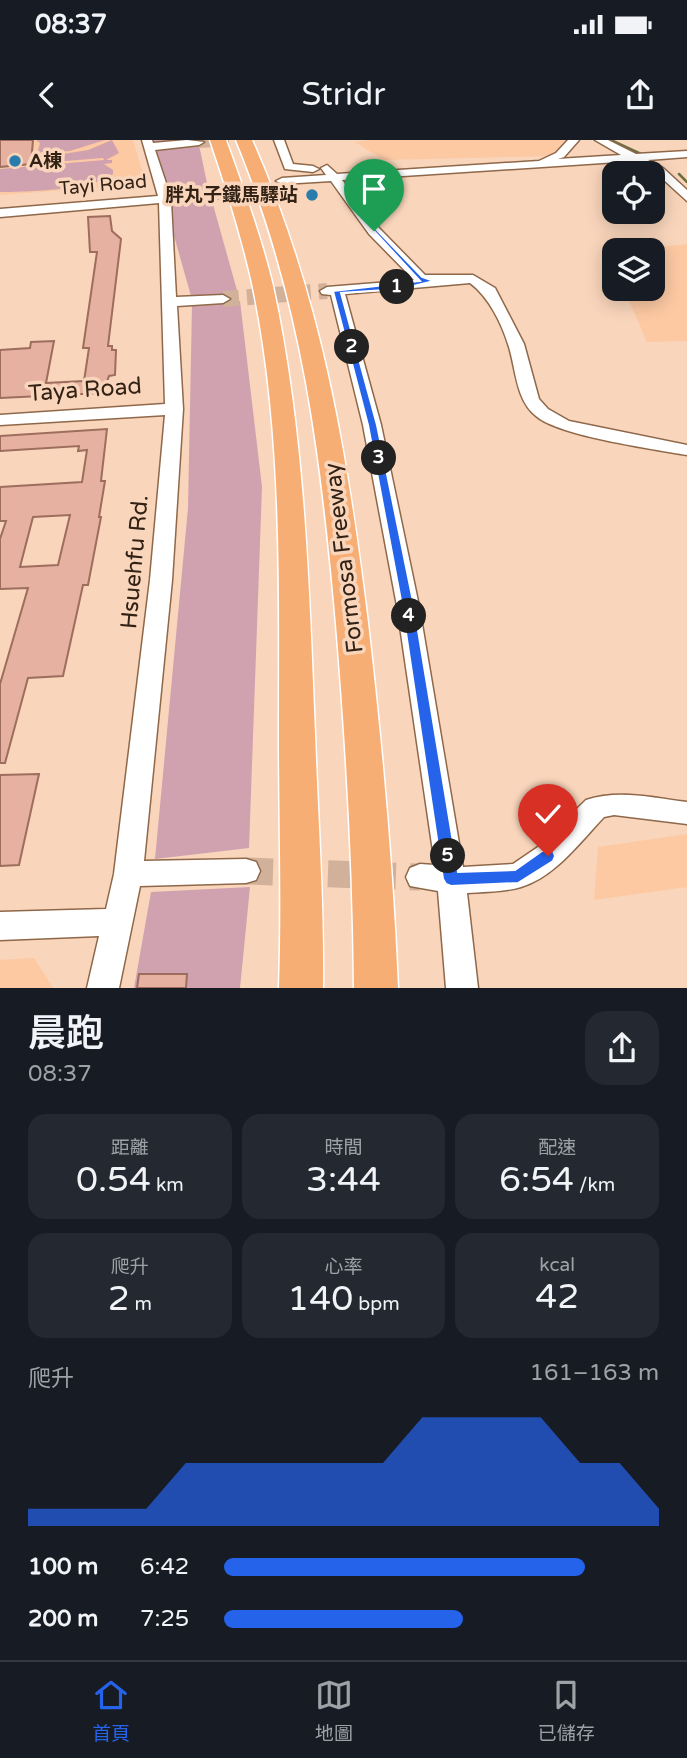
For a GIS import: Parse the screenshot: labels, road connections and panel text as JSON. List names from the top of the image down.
{
  "streets": {
    "highway": ["Formosa Freeway"],
    "street": ["Tayi Road", "Taya Road", "Hsuehfu Rd."]
  },
  "crossings": [
    ["Tayi Road", "Hsuehfu Rd."],
    ["Taya Road", "Hsuehfu Rd."]
  ],
  "places": ["A棟", "胖丸子鐵馬驛站"],
  "page": {
    "status": "08:37",
    "header": "Stridr",
    "pins": [
      "1",
      "2",
      "3",
      "4",
      "5"
    ],
    "heading": ["晨跑", "08:37"],
    "stats": [
      ["距離", "0.54 km"],
      ["時間", "3:44"],
      ["配速", "6:54 /km"],
      ["爬升", "2 m"],
      ["心率", "140 bpm"],
      ["kcal", "42"]
    ],
    "chart": ["爬升", "161–163 m"],
    "list": [
      {
        "name": "100 m",
        "note": "6:42"
      },
      {
        "name": "200 m",
        "note": "7:25"
      }
    ],
    "tabs": ["首頁", "地圖", "已儲存"]
  }
}
